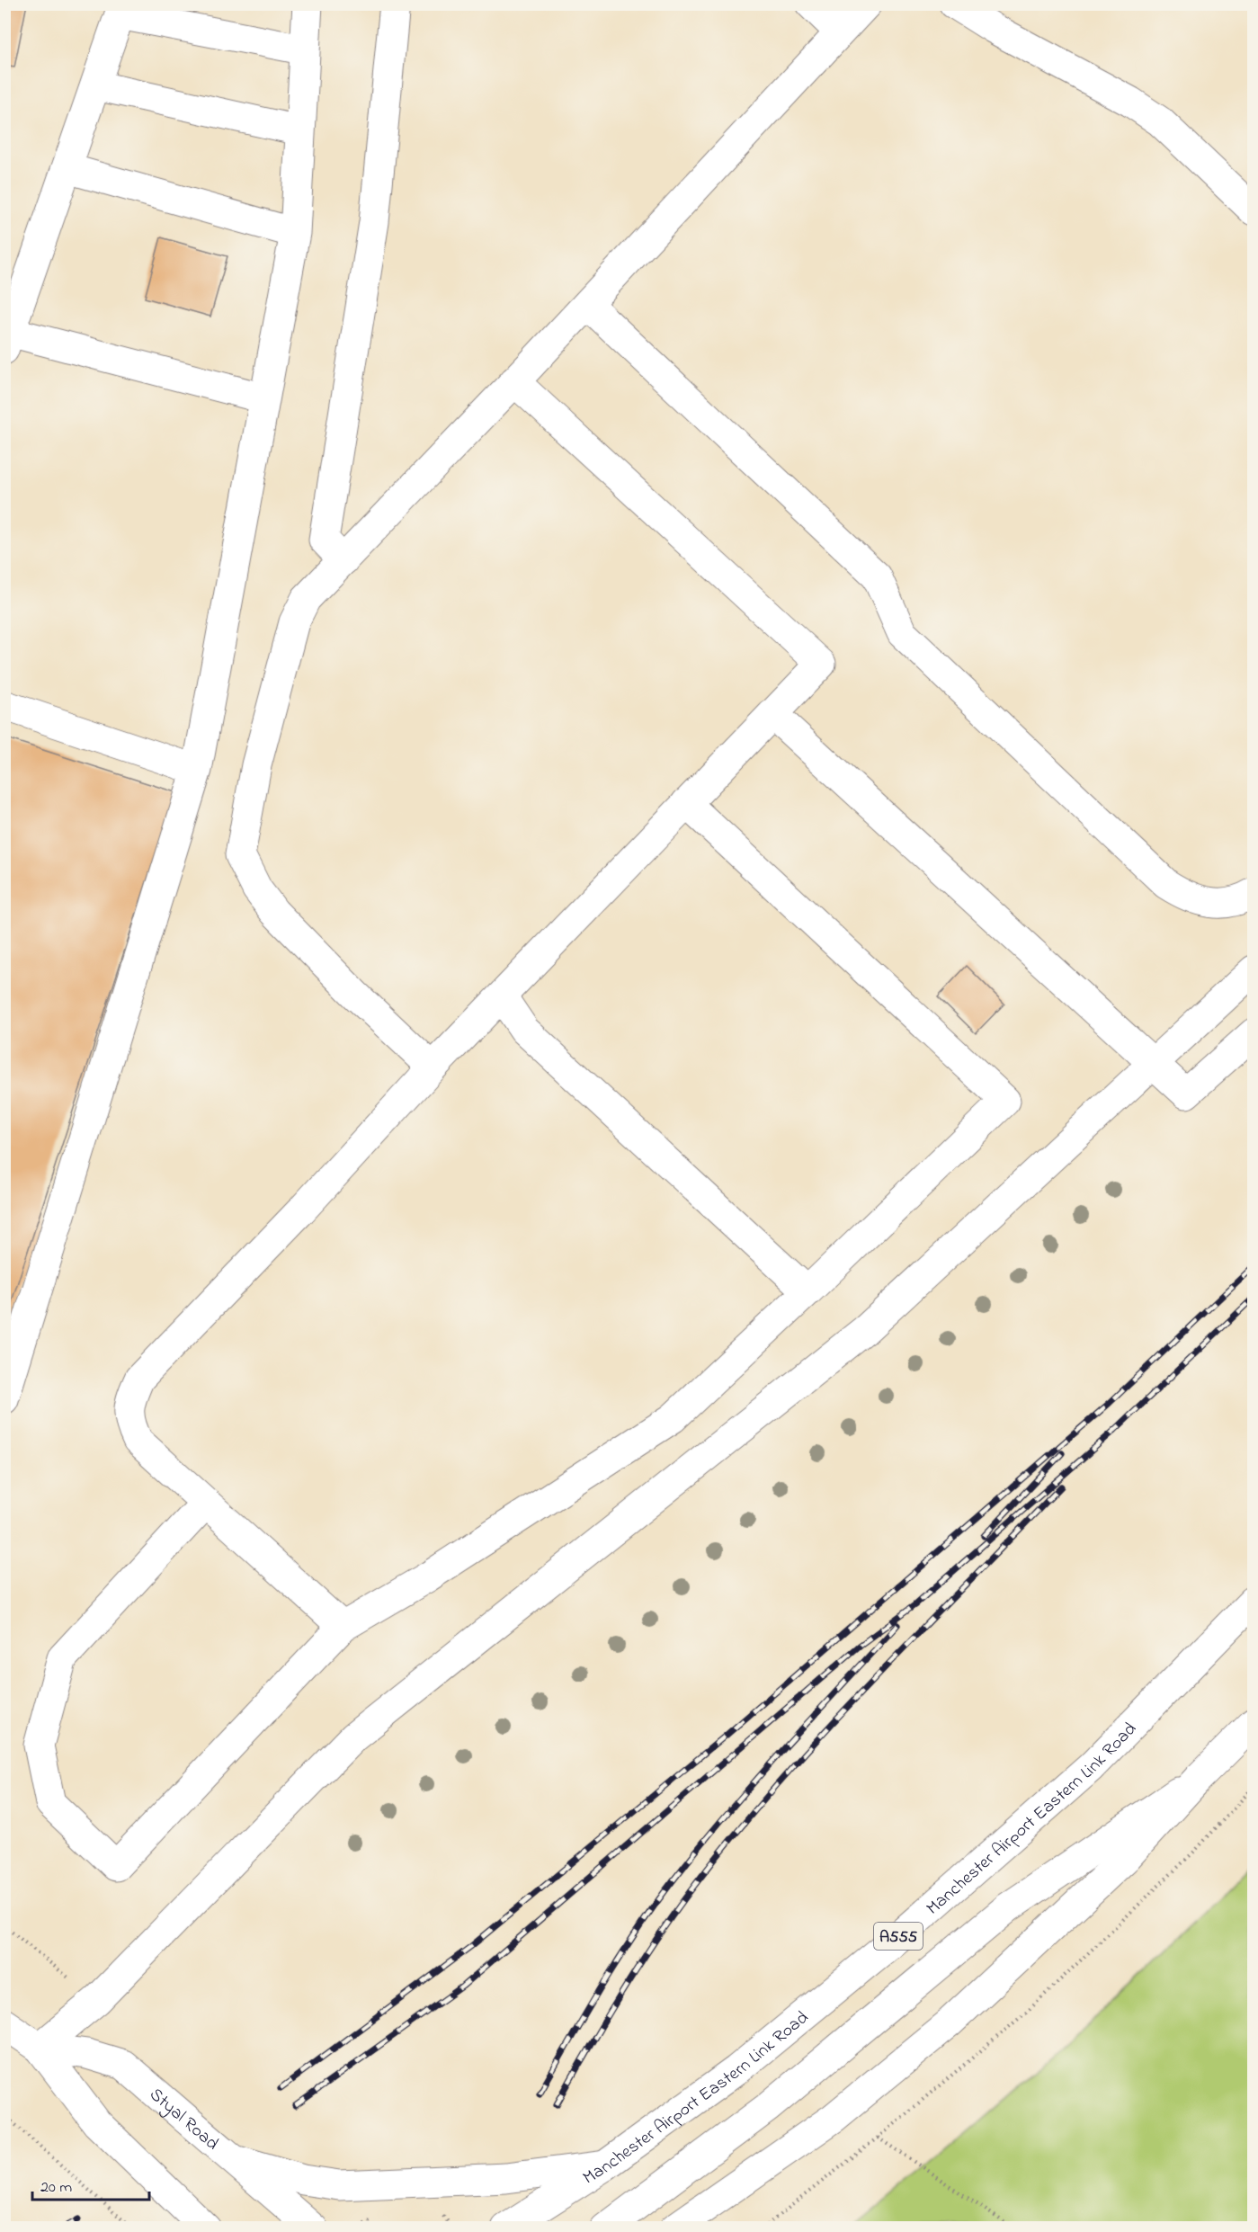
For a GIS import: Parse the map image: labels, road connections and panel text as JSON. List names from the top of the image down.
{
  "streets": {
    "main road": ["Manchester Airport Eastern Link Road", "A555", "Styal Road"]
  },
  "scale_bar": "20 m"
}
